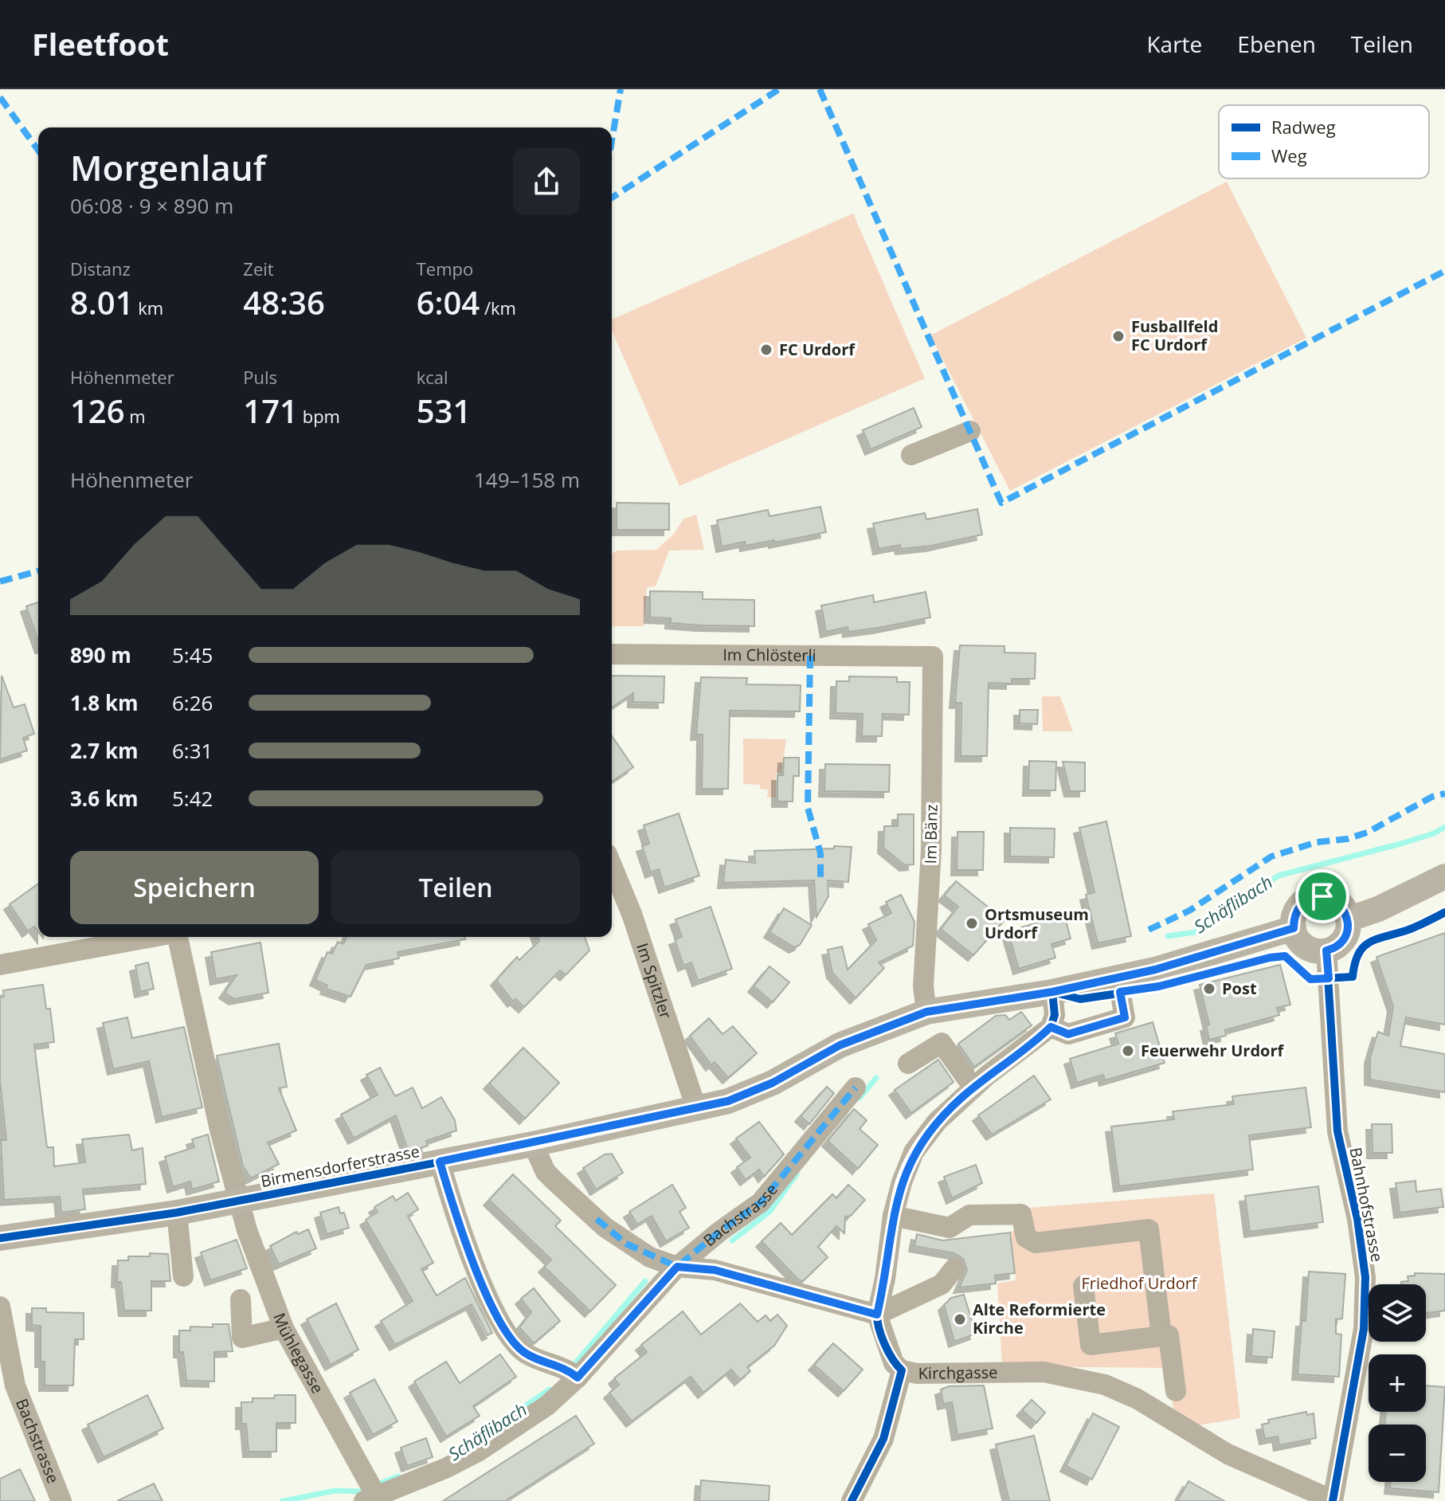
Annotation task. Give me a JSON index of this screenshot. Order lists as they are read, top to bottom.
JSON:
{
  "streets": {
    "main road": ["Birmensdorferstrasse"],
    "street": [
      "Im Chlösterli",
      "Im Bänz",
      "Im Spitzler",
      "Bahnhofstrasse",
      "Bachstrasse",
      "Mühlegasse",
      "Kirchgasse"
    ]
  },
  "crossings": [
    ["Im Chlösterli", "Im Bänz"],
    ["Im Bänz", "Birmensdorferstrasse"],
    ["Im Spitzler", "Birmensdorferstrasse"],
    ["Birmensdorferstrasse", "Bahnhofstrasse"],
    ["Birmensdorferstrasse", "Mühlegasse"],
    ["Bahnhofstrasse", "Kirchgasse"],
    ["Bachstrasse", "Mühlegasse"]
  ],
  "water": ["Schäflibach"],
  "parks": ["Friedhof Urdorf"],
  "places": [
    "Fusballfeld FC Urdorf",
    "FC Urdorf",
    "Ortsmuseum Urdorf",
    "Post",
    "Feuerwehr Urdorf",
    "Alte Reformierte Kirche"
  ],
  "legend": ["Radweg", "Weg"],
  "page": {
    "header": "Fleetfoot",
    "nav": ["Karte", "Ebenen", "Teilen"],
    "heading": ["Morgenlauf", "06:08 · 9 × 890 m"],
    "stats": [
      ["Distanz", "8.01 km"],
      ["Zeit", "48:36"],
      ["Tempo", "6:04 /km"],
      ["Höhenmeter", "126 m"],
      ["Puls", "171 bpm"],
      ["kcal", "531"]
    ],
    "chart": ["Höhenmeter", "149–158 m"],
    "list": [
      {
        "name": "890 m",
        "note": "5:45"
      },
      {
        "name": "1.8 km",
        "note": "6:26"
      },
      {
        "name": "2.7 km",
        "note": "6:31"
      },
      {
        "name": "3.6 km",
        "note": "5:42"
      }
    ],
    "buttons": ["Speichern", "Teilen"],
    "map_buttons": ["+", "−"]
  }
}
